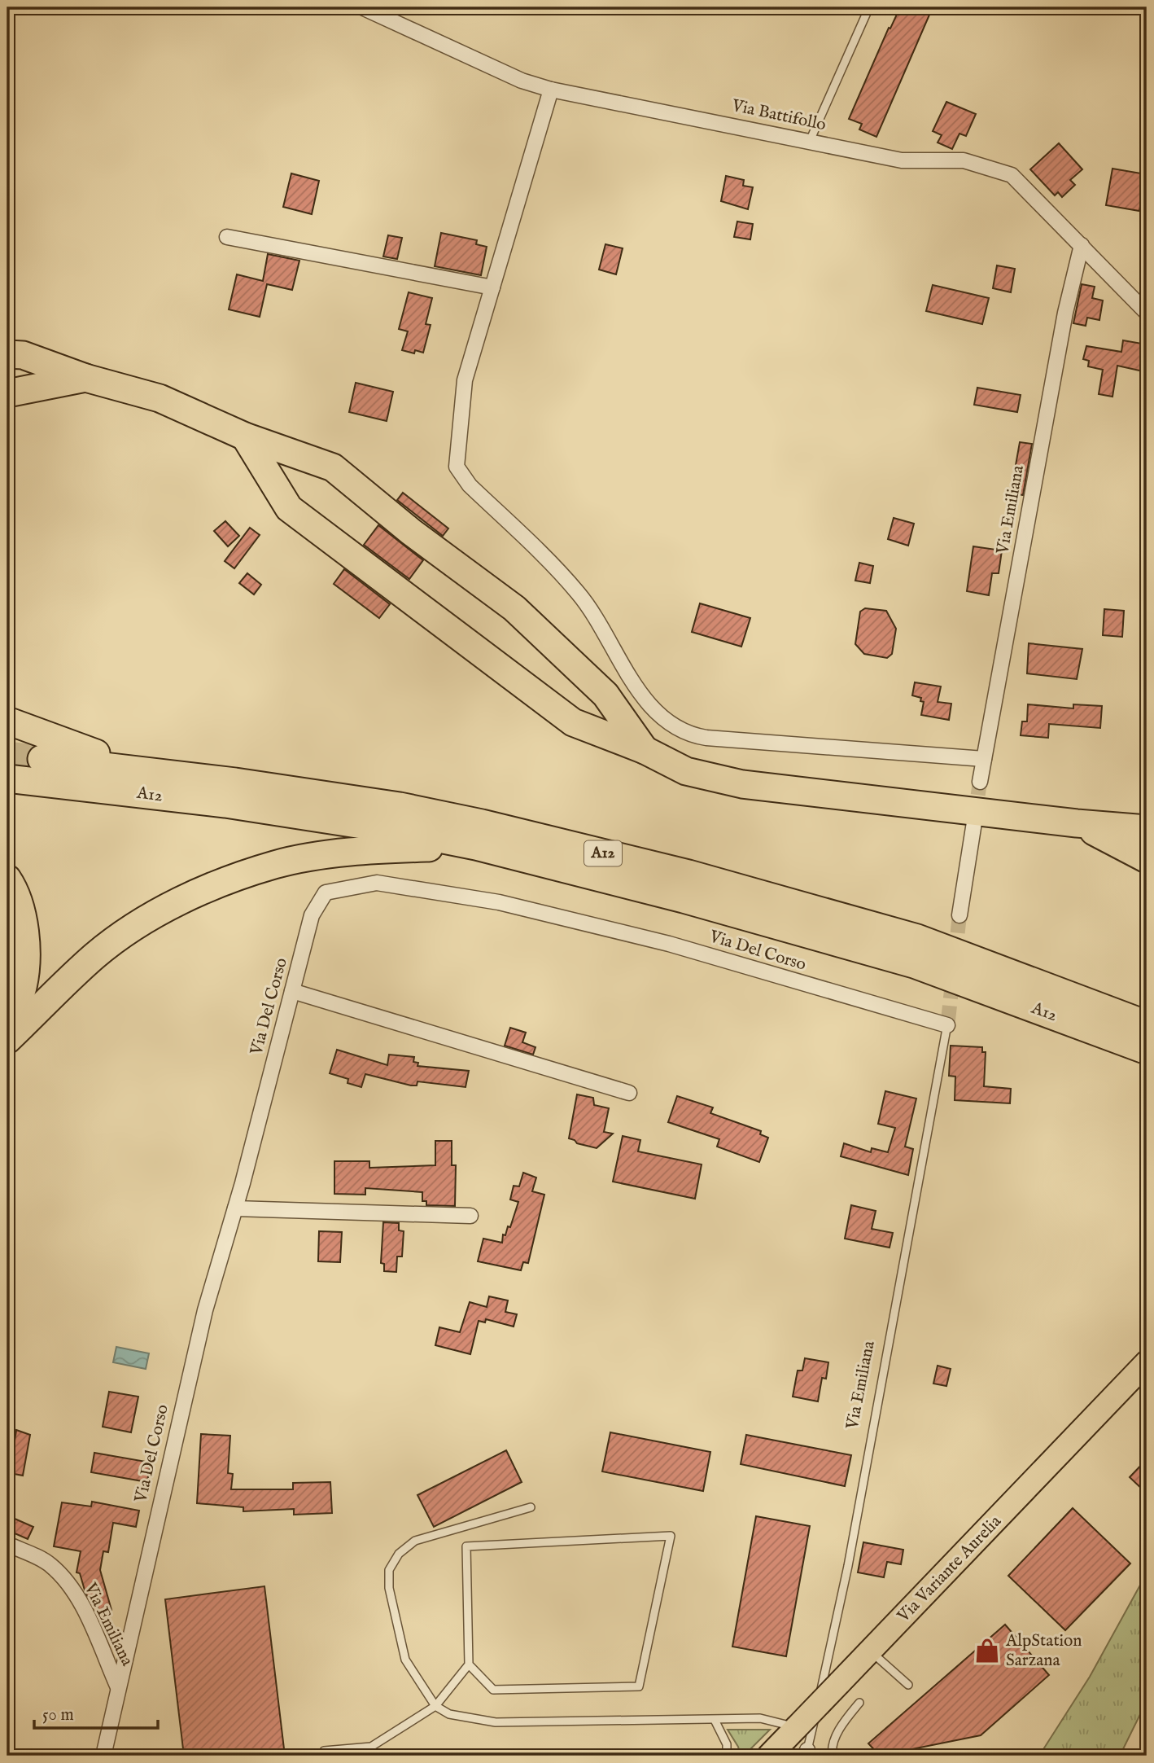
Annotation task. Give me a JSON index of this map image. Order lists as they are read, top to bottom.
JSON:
{
  "streets": {
    "highway": ["A12"],
    "main road": ["Via Variante Aurelia"],
    "street": ["Via Battifollo", "Via Emiliana", "Via Del Corso"]
  },
  "crossings": [
    ["Via Battifollo", "Via Emiliana"],
    ["Via Emiliana", "Via Del Corso"]
  ],
  "places": {
    "shop": ["AlpStation Sarzana"]
  },
  "scale_bar": "50 m"
}
